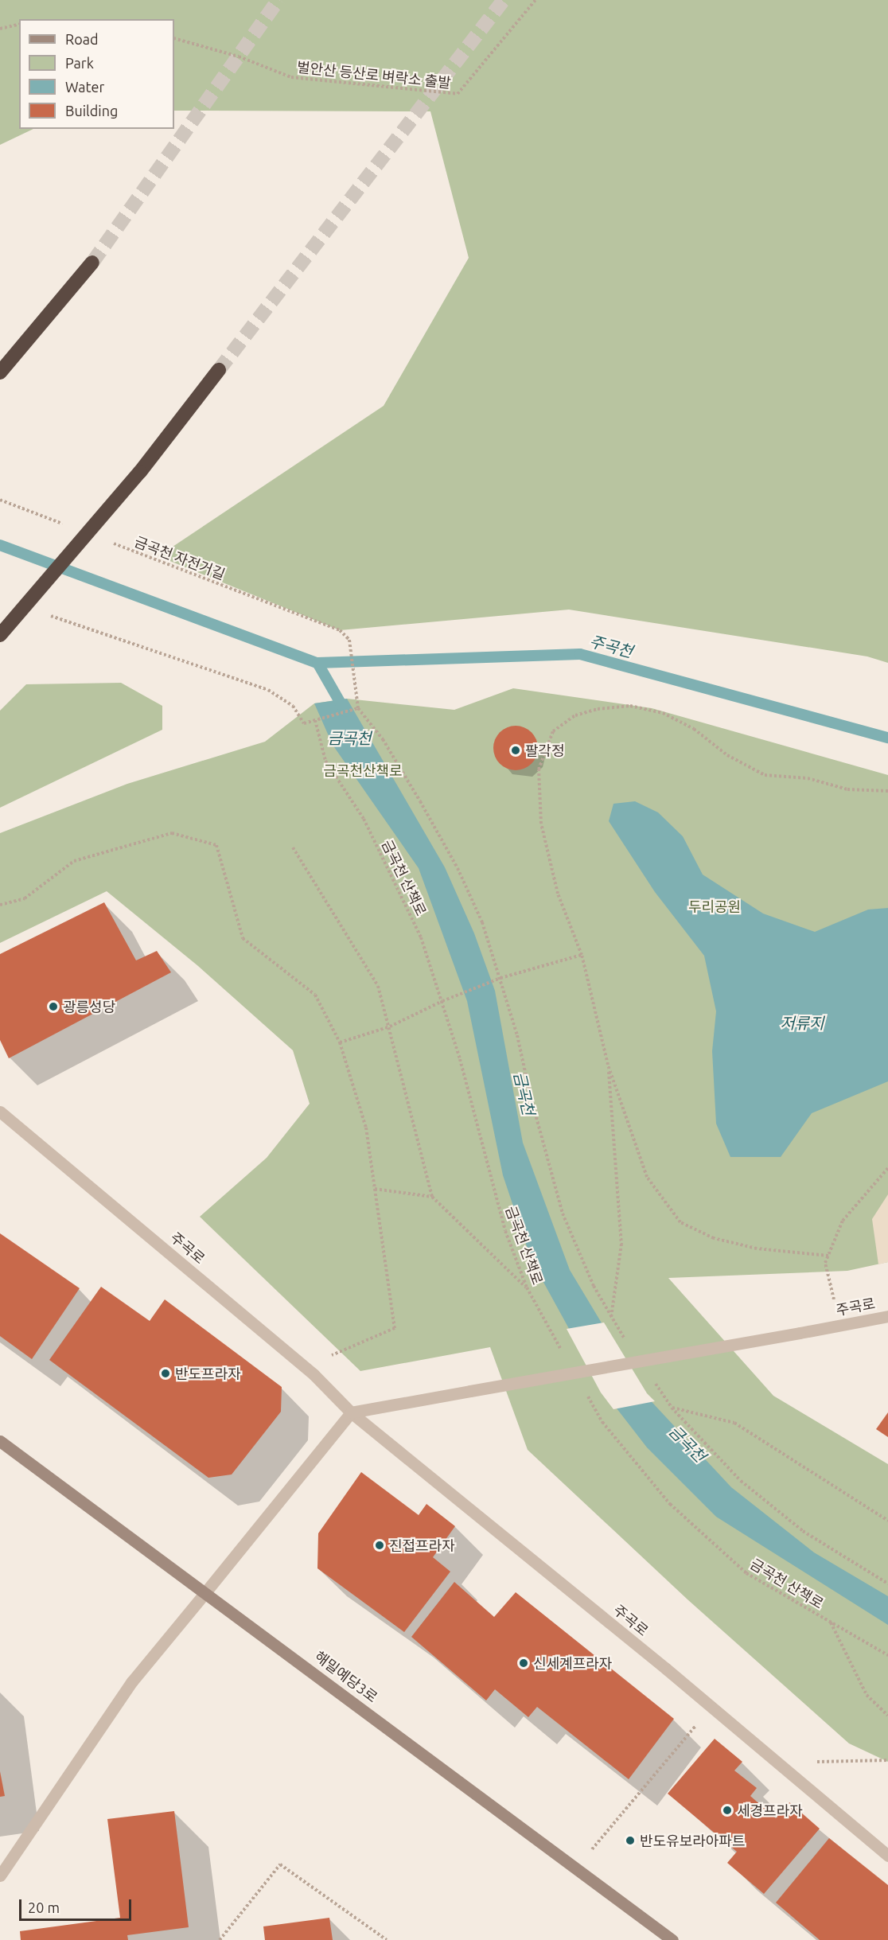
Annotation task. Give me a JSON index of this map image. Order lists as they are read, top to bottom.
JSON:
{
  "streets": {
    "street": ["주곡로", "해밀예당3로"],
    "path": ["벌안산 등산로 벼락소 출발", "금곡천 자전거길", "금곡천 산책로"]
  },
  "water": ["주곡천", "금곡천", "저류지"],
  "parks": ["금곡천산책로", "두리공원"],
  "places": [
    "팔각정",
    "광릉성당",
    "반도프라자",
    "진접프라자",
    "신세계프라자",
    "세경프라자",
    "반도유보라아파트"
  ],
  "legend": [
    "Road",
    "Park",
    "Water",
    "Building"
  ],
  "scale_bar": "20 m"
}
